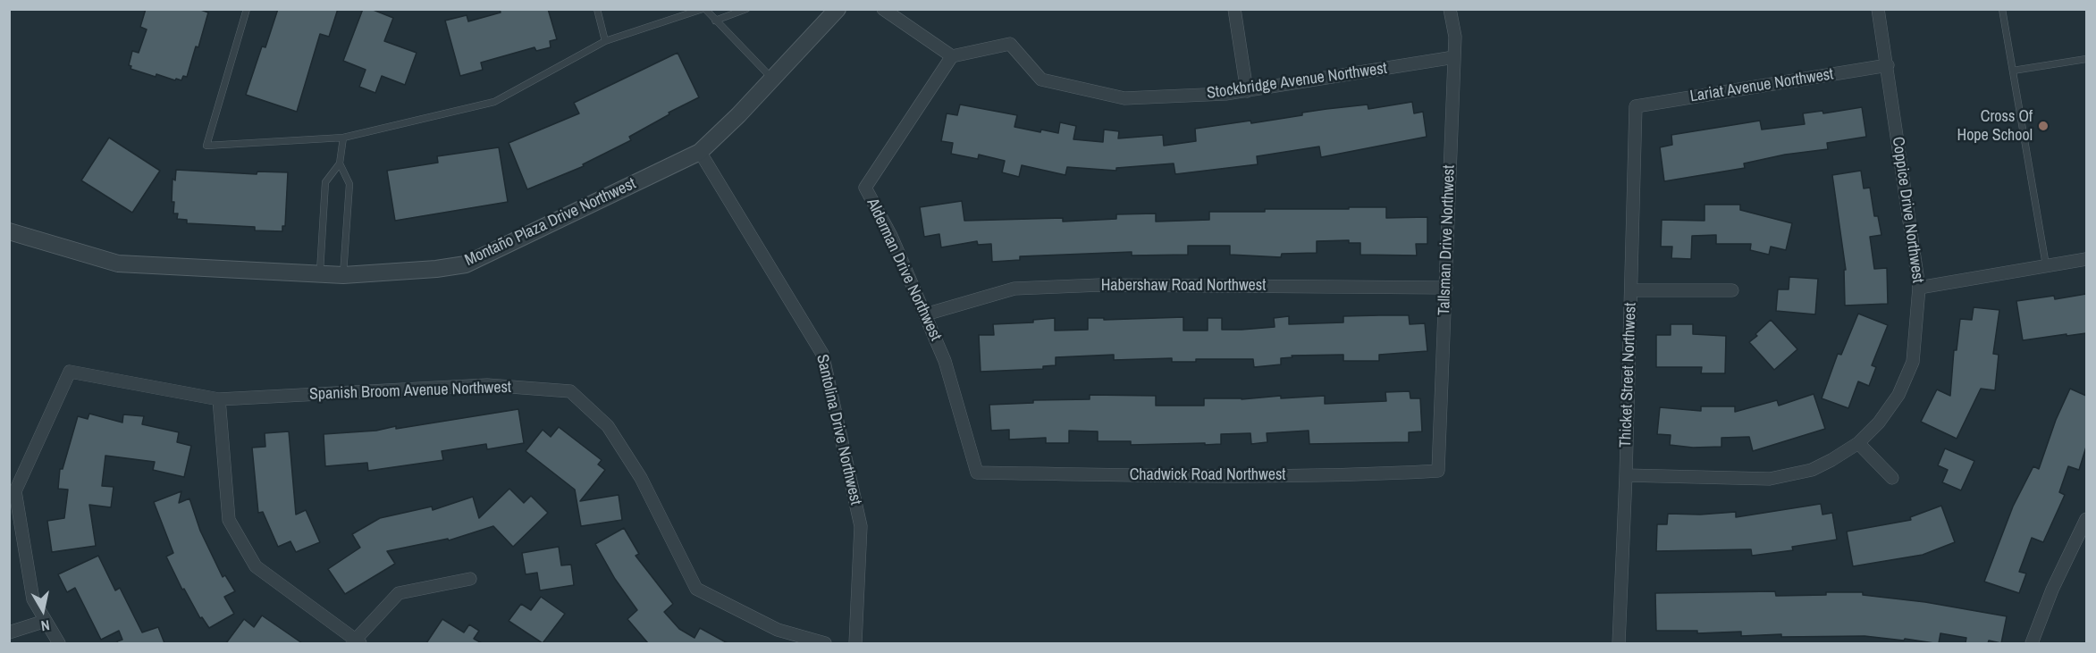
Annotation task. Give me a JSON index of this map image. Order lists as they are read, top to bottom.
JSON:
{
  "streets": {
    "street": [
      "Stockbridge Avenue Northwest",
      "Lariat Avenue Northwest",
      "Coppice Drive Northwest",
      "Montaño Plaza Drive Northwest",
      "Tallsman Drive Northwest",
      "Alderman Drive Northwest",
      "Habershaw Road Northwest",
      "Thicket Street Northwest",
      "Spanish Broom Avenue Northwest",
      "Santolina Drive Northwest",
      "Chadwick Road Northwest"
    ]
  },
  "crossings": [
    ["Stockbridge Avenue Northwest", "Tallsman Drive Northwest"],
    ["Stockbridge Avenue Northwest", "Alderman Drive Northwest"],
    ["Lariat Avenue Northwest", "Coppice Drive Northwest"],
    ["Lariat Avenue Northwest", "Thicket Street Northwest"],
    ["Coppice Drive Northwest", "Thicket Street Northwest"],
    ["Montaño Plaza Drive Northwest", "Santolina Drive Northwest"],
    ["Tallsman Drive Northwest", "Habershaw Road Northwest"],
    ["Tallsman Drive Northwest", "Chadwick Road Northwest"],
    ["Alderman Drive Northwest", "Habershaw Road Northwest"],
    ["Alderman Drive Northwest", "Chadwick Road Northwest"]
  ],
  "places": ["Cross Of Hope School"],
  "north": "bottom"
}
